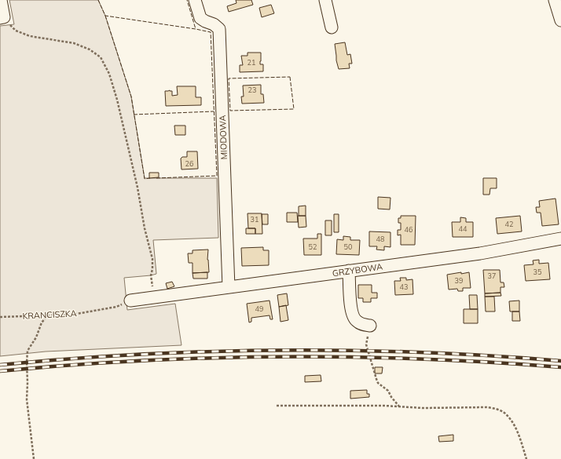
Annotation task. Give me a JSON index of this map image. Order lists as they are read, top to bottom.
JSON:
{
  "streets": {
    "street": ["MIODOWA", "GRZYBOWA"],
    "path": ["KRANCISZKA"]
  },
  "crossings": [
    ["MIODOWA", "GRZYBOWA"],
    ["GRZYBOWA", "KRANCISZKA"]
  ],
  "house_numbers": [
    "21",
    "23",
    "26",
    "31",
    "42",
    "44",
    "46",
    "48",
    "52",
    "50",
    "35",
    "37",
    "39",
    "43",
    "49"
  ]
}
